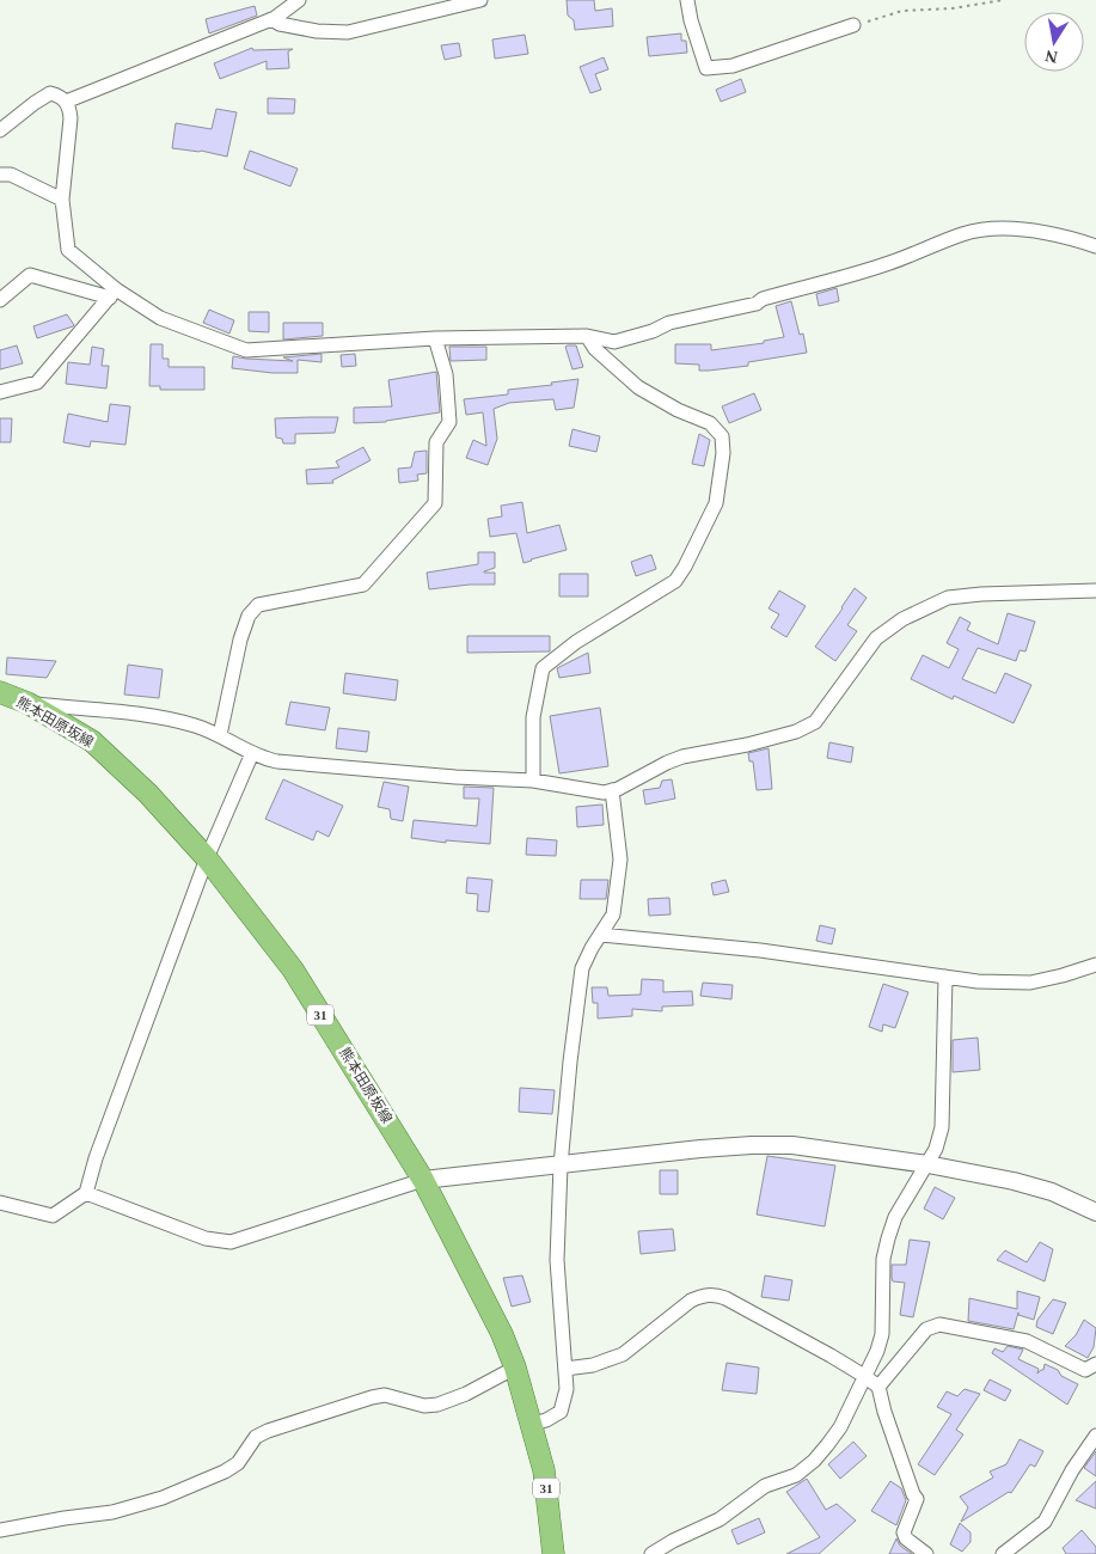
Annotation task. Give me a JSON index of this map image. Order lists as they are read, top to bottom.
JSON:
{
  "streets": {
    "main road": ["熊本田原坂線", "31"]
  },
  "north": "bottom"
}
